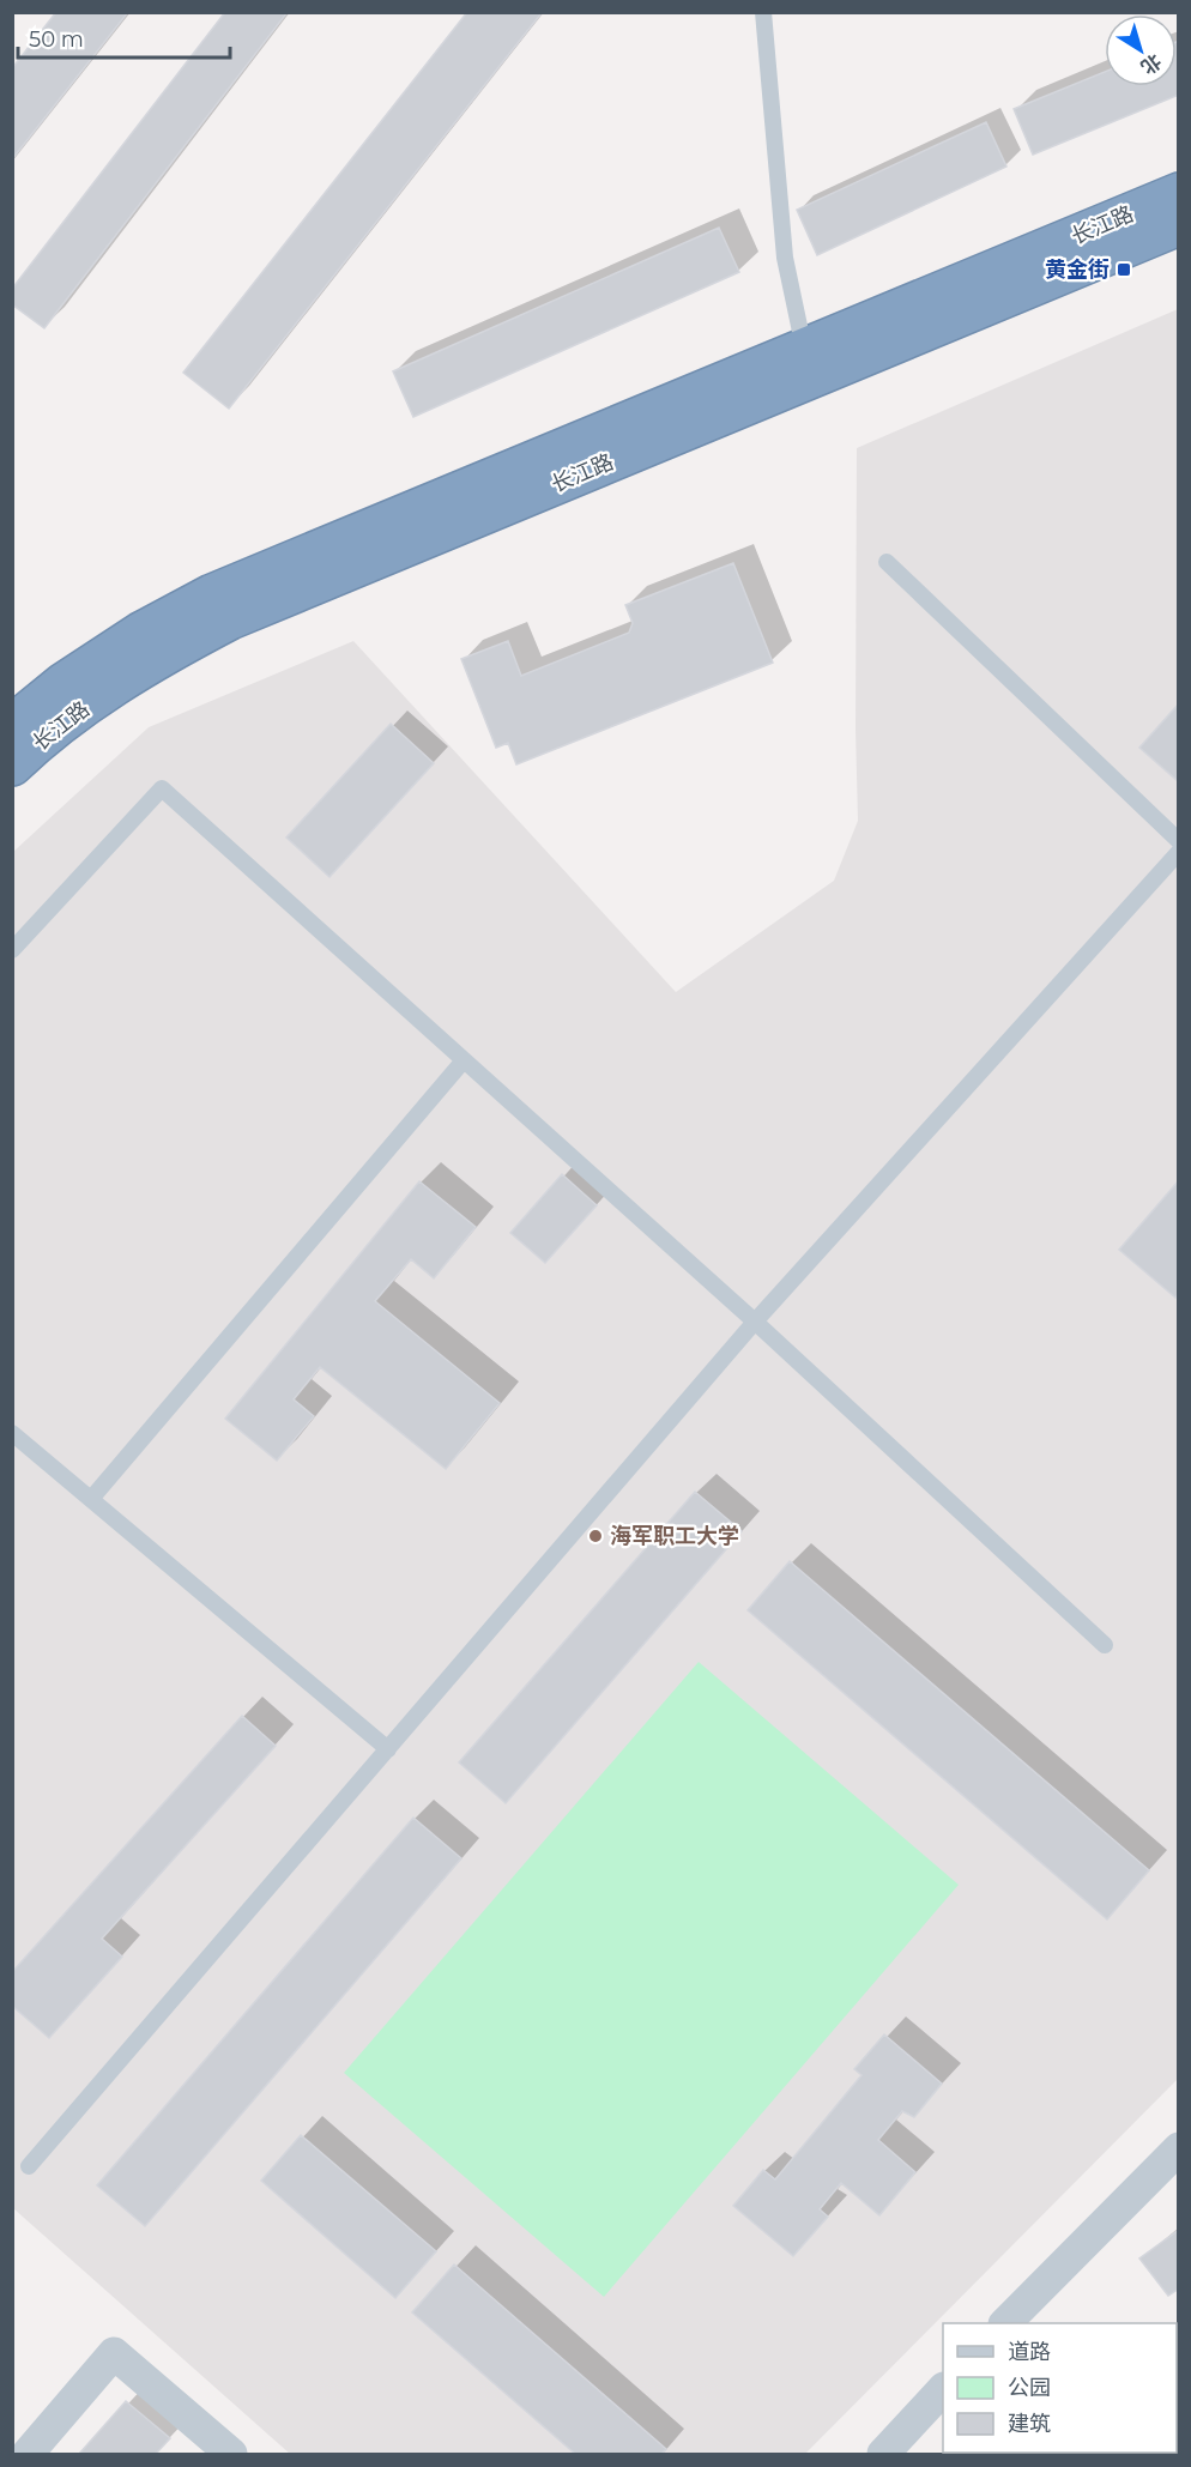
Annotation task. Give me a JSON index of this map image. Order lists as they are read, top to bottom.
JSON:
{
  "streets": {
    "highway": ["长江路"]
  },
  "places": {
    "transit": ["黄金街"],
    "other": ["海军职工大学"]
  },
  "legend": ["道路", "公园", "建筑"],
  "scale_bar": "50 m",
  "north": "bottom right"
}
